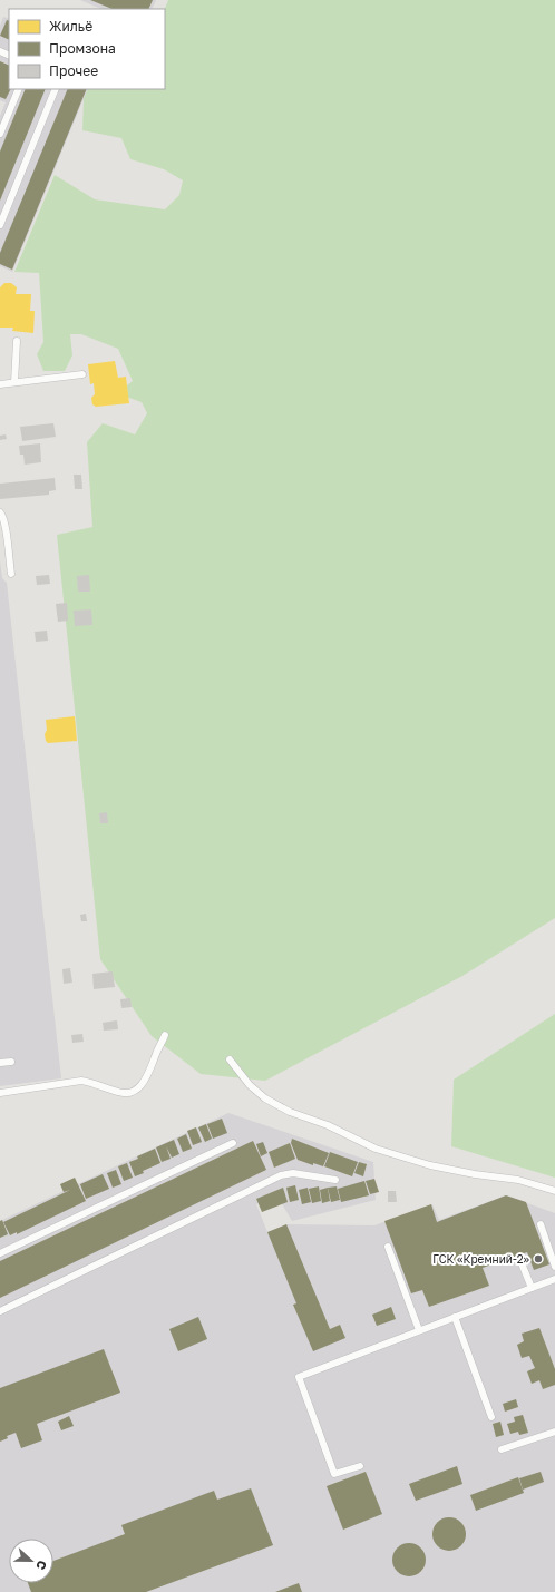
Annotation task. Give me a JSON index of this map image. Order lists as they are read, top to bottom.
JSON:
{
  "places": ["ГСК «Кремний-2»"],
  "legend": ["Жильё", "Промзона", "Прочее"],
  "north": "right"
}
